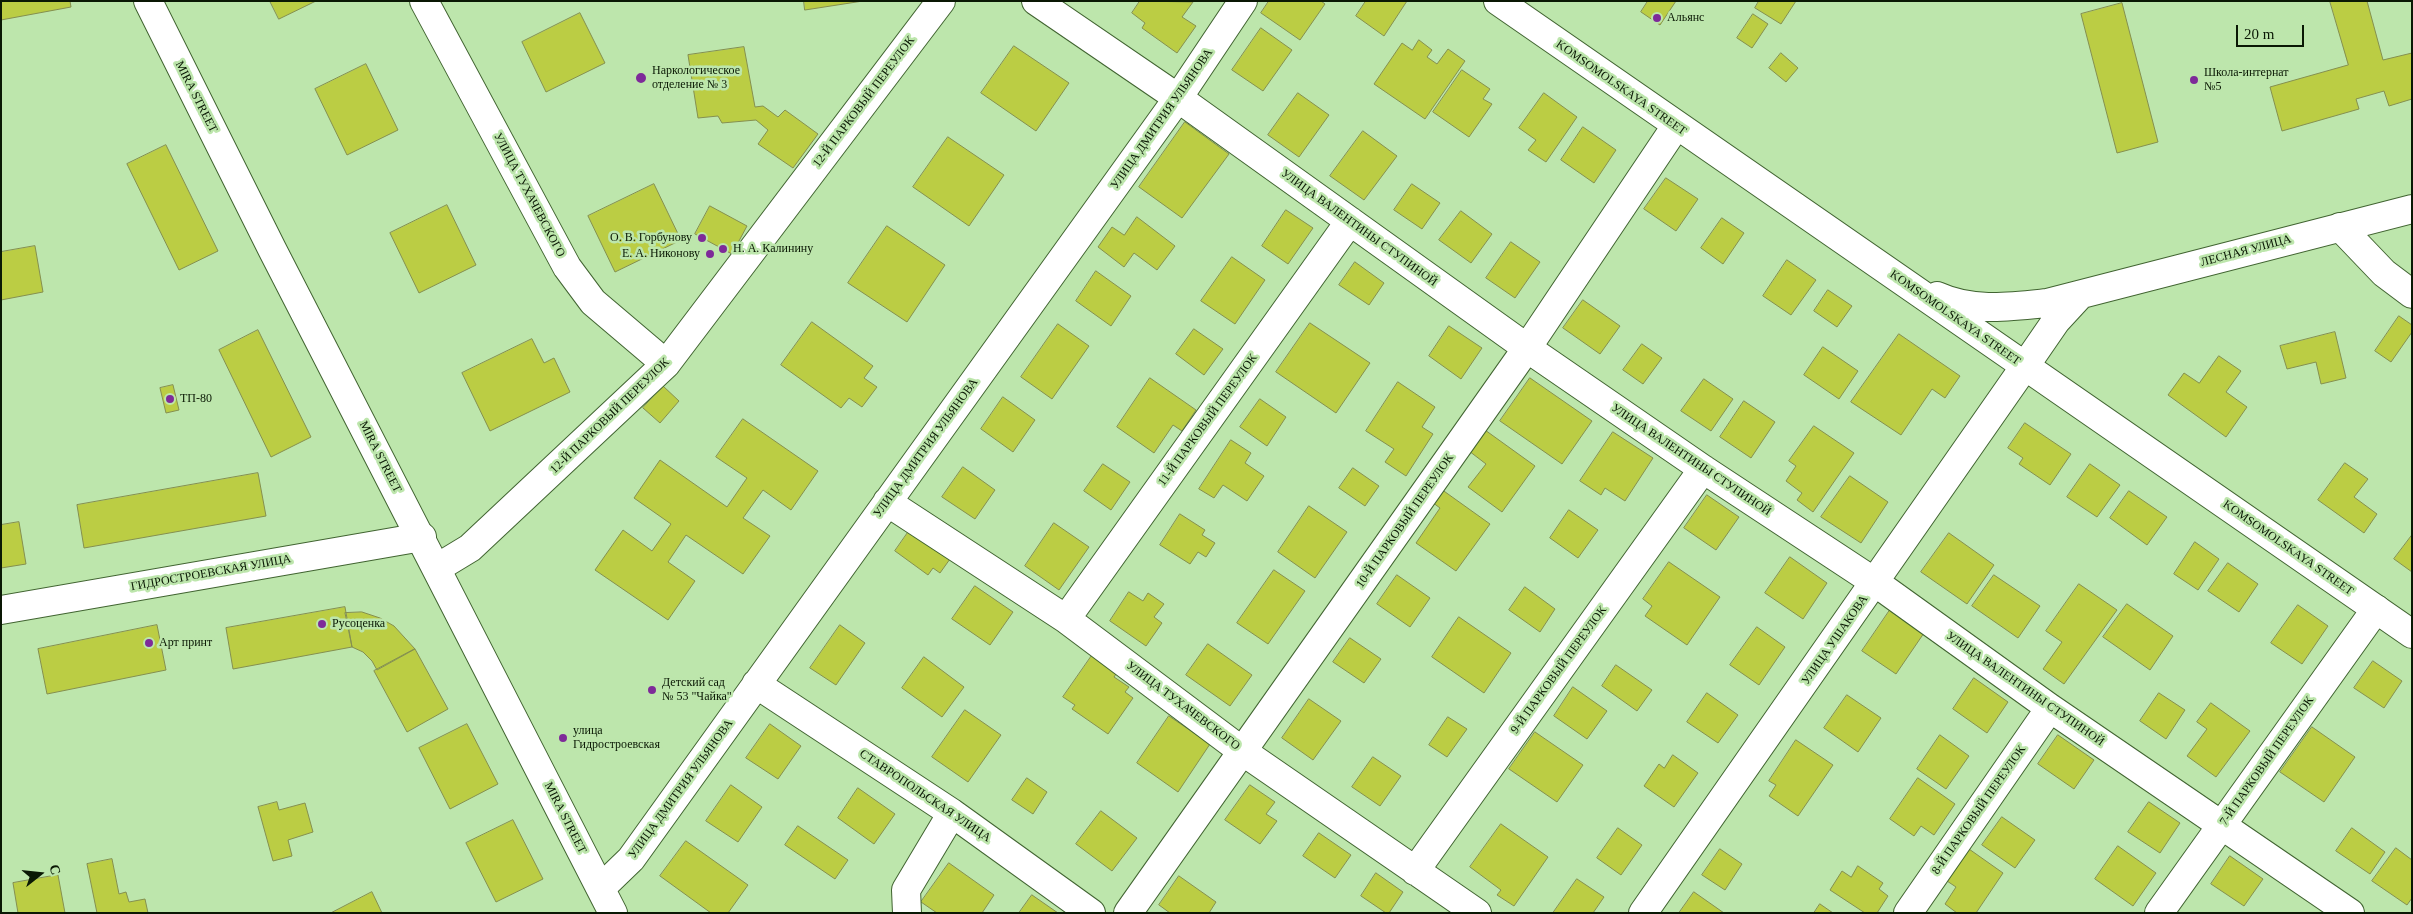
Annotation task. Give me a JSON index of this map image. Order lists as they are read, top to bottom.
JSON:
{
  "streets": {
    "street": [
      "KOMSOMOLSKAYA STREET",
      "MIRA STREET",
      "12-Й ПАРКОВЫЙ ПЕРЕУЛОК",
      "УЛИЦА ДМИТРИЯ УЛЬЯНОВА",
      "УЛИЦА ТУХАЧЕВСКОГО",
      "УЛИЦА ВАЛЕНТИНЫ СТУПИНОЙ",
      "ЛЕСНАЯ УЛИЦА",
      "11-Й ПАРКОВЫЙ ПЕРЕУЛОК",
      "10-Й ПАРКОВЫЙ ПЕРЕУЛОК",
      "ГИДРОСТРОЕВСКАЯ УЛИЦА",
      "УЛИЦА УШАКОВА",
      "9-Й ПАРКОВЫЙ ПЕРЕУЛОК",
      "7-Й ПАРКОВЫЙ ПЕРЕУЛОК",
      "СТАВРОПОЛЬСКАЯ УЛИЦА",
      "8-Й ПАРКОВЫЙ ПЕРЕУЛОК"
    ]
  },
  "crossings": [
    ["KOMSOMOLSKAYA STREET", "ЛЕСНАЯ УЛИЦА"],
    ["KOMSOMOLSKAYA STREET", "10-Й ПАРКОВЫЙ ПЕРЕУЛОК"],
    ["KOMSOMOLSKAYA STREET", "УЛИЦА УШАКОВА"],
    ["KOMSOMOLSKAYA STREET", "7-Й ПАРКОВЫЙ ПЕРЕУЛОК"],
    ["MIRA STREET", "12-Й ПАРКОВЫЙ ПЕРЕУЛОК"],
    ["MIRA STREET", "УЛИЦА ДМИТРИЯ УЛЬЯНОВА"],
    ["MIRA STREET", "ГИДРОСТРОЕВСКАЯ УЛИЦА"],
    ["12-Й ПАРКОВЫЙ ПЕРЕУЛОК", "УЛИЦА ТУХАЧЕВСКОГО"],
    ["УЛИЦА ДМИТРИЯ УЛЬЯНОВА", "УЛИЦА ТУХАЧЕВСКОГО"],
    ["УЛИЦА ДМИТРИЯ УЛЬЯНОВА", "УЛИЦА ВАЛЕНТИНЫ СТУПИНОЙ"],
    ["УЛИЦА ДМИТРИЯ УЛЬЯНОВА", "СТАВРОПОЛЬСКАЯ УЛИЦА"],
    ["УЛИЦА ТУХАЧЕВСКОГО", "11-Й ПАРКОВЫЙ ПЕРЕУЛОК"],
    ["УЛИЦА ТУХАЧЕВСКОГО", "10-Й ПАРКОВЫЙ ПЕРЕУЛОК"],
    ["УЛИЦА ТУХАЧЕВСКОГО", "9-Й ПАРКОВЫЙ ПЕРЕУЛОК"],
    ["УЛИЦА ВАЛЕНТИНЫ СТУПИНОЙ", "11-Й ПАРКОВЫЙ ПЕРЕУЛОК"],
    ["УЛИЦА ВАЛЕНТИНЫ СТУПИНОЙ", "10-Й ПАРКОВЫЙ ПЕРЕУЛОК"],
    ["УЛИЦА ВАЛЕНТИНЫ СТУПИНОЙ", "УЛИЦА УШАКОВА"],
    ["УЛИЦА ВАЛЕНТИНЫ СТУПИНОЙ", "9-Й ПАРКОВЫЙ ПЕРЕУЛОК"],
    ["УЛИЦА ВАЛЕНТИНЫ СТУПИНОЙ", "7-Й ПАРКОВЫЙ ПЕРЕУЛОК"],
    ["УЛИЦА ВАЛЕНТИНЫ СТУПИНОЙ", "8-Й ПАРКОВЫЙ ПЕРЕУЛОК"],
    ["ЛЕСНАЯ УЛИЦА", "УЛИЦА УШАКОВА"]
  ],
  "places": [
    "Альянс",
    "Наркологическое отделение № 3",
    "Школа-интернат №5",
    "О. В. Горбунову",
    "Н. А. Калинину",
    "Е. А. Никонову",
    "ТП-80",
    "Русоценка",
    "Арт принт",
    "Детский сад № 53 \"Чайка\"",
    "улица Гидростроевская"
  ],
  "scale_bar": "20 m",
  "north": "right"
}
